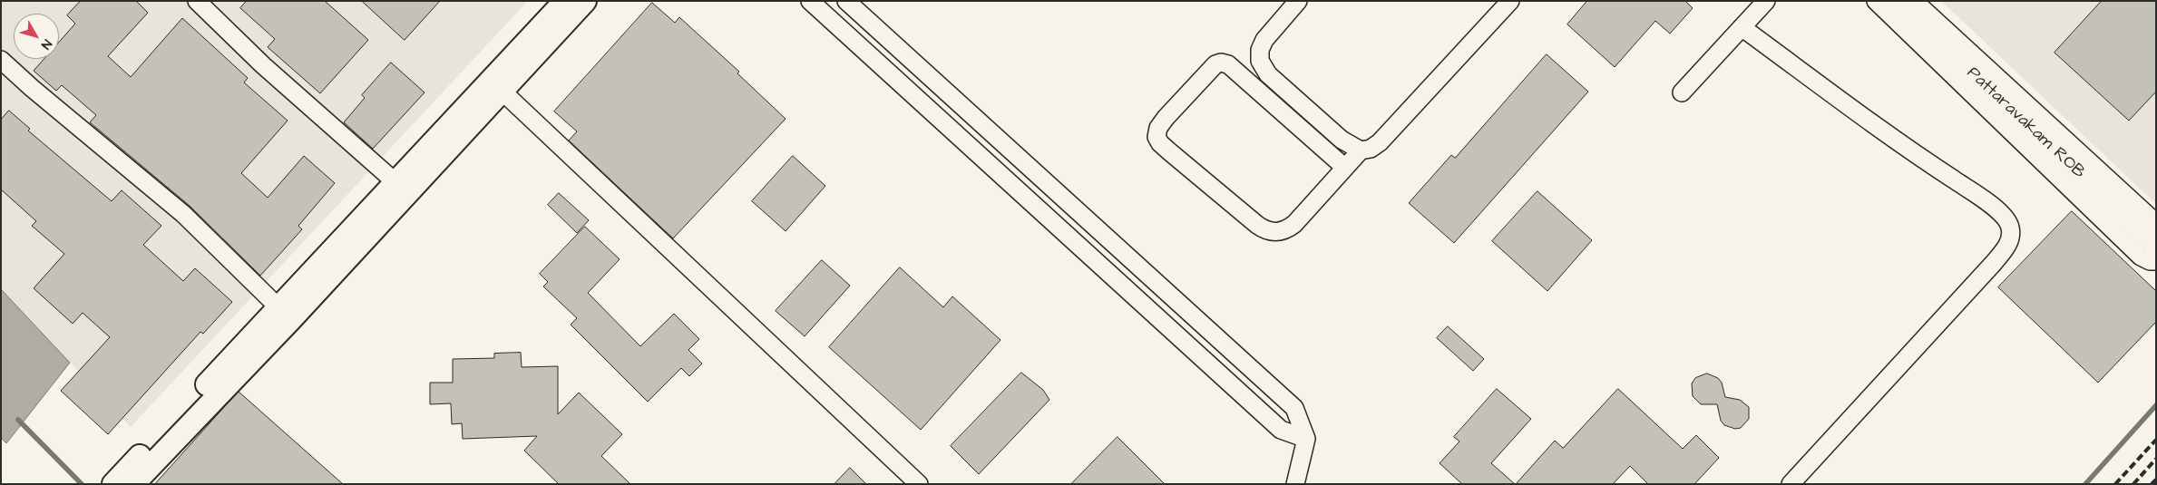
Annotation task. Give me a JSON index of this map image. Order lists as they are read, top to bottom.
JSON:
{
  "streets": {
    "main road": ["Pattaravakam ROB"]
  },
  "north": "bottom right"
}
